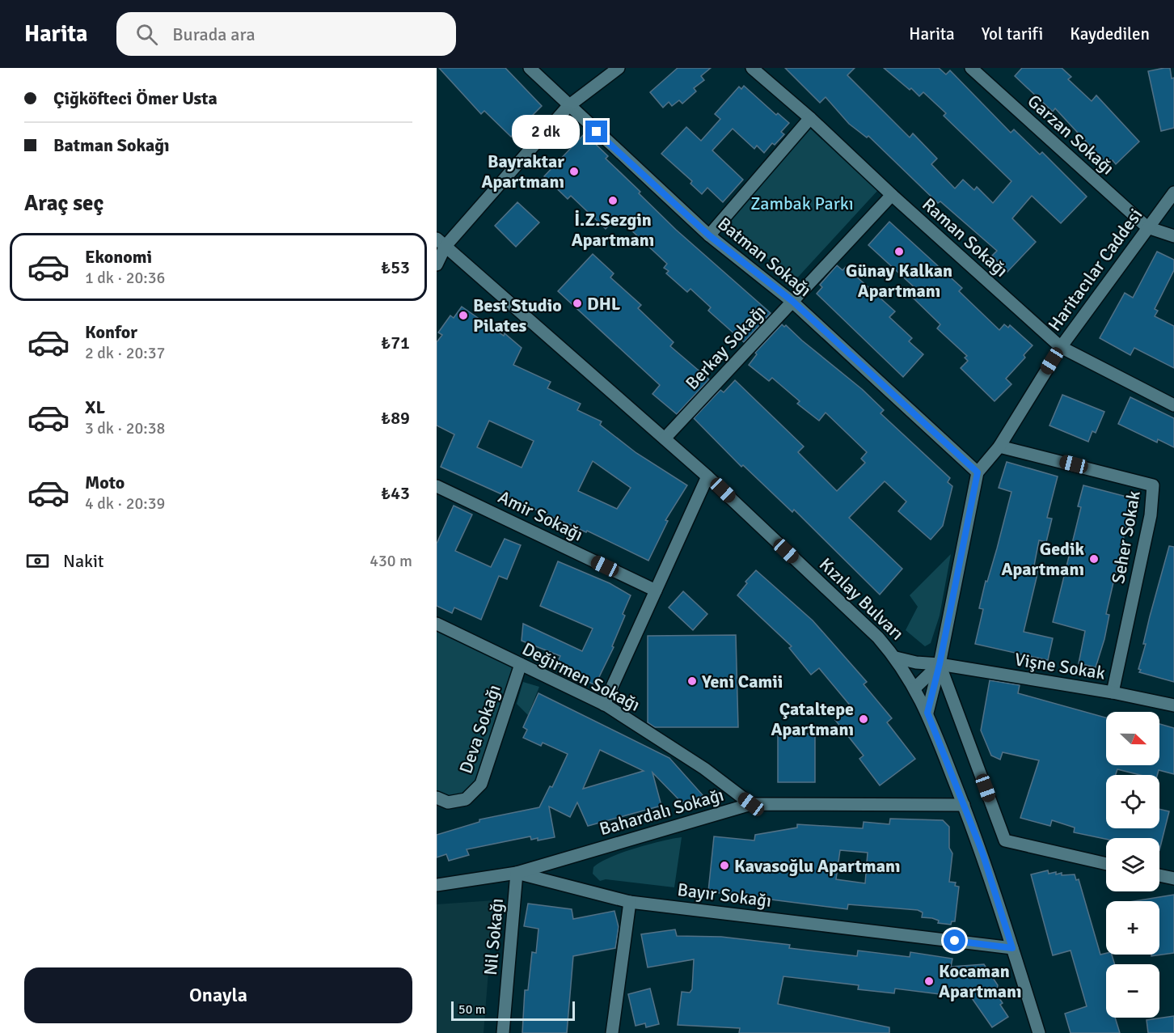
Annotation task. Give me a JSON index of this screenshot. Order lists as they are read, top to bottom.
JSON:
{
  "streets": {
    "street": [
      "Garzan Sokağı",
      "Raman Sokağı",
      "Batman Sokağı",
      "Haritacılar Caddesi",
      "Berkay Sokağı",
      "Amir Sokağı",
      "Seher Sokak",
      "Kızılay Bulvarı",
      "Vişne Sokak",
      "Değirmen Sokağı",
      "Deva Sokağı",
      "Bahardalı Sokağı",
      "Bayır Sokağı",
      "Nil Sokağı"
    ]
  },
  "crossings": [
    ["Garzan Sokağı", "Haritacılar Caddesi"],
    ["Raman Sokağı", "Haritacılar Caddesi"],
    ["Raman Sokağı", "Berkay Sokağı"],
    ["Batman Sokağı", "Haritacılar Caddesi"],
    ["Batman Sokağı", "Berkay Sokağı"],
    ["Haritacılar Caddesi", "Seher Sokak"],
    ["Haritacılar Caddesi", "Kızılay Bulvarı"],
    ["Haritacılar Caddesi", "Vişne Sokak"],
    ["Berkay Sokağı", "Kızılay Bulvarı"],
    ["Seher Sokak", "Vişne Sokak"],
    ["Kızılay Bulvarı", "Vişne Sokak"],
    ["Kızılay Bulvarı", "Bahardalı Sokağı"],
    ["Kızılay Bulvarı", "Bayır Sokağı"],
    ["Değirmen Sokağı", "Deva Sokağı"],
    ["Değirmen Sokağı", "Bahardalı Sokağı"],
    ["Bahardalı Sokağı", "Bayır Sokağı"],
    ["Bahardalı Sokağı", "Nil Sokağı"],
    ["Bayır Sokağı", "Nil Sokağı"]
  ],
  "parks": ["Zambak Parkı"],
  "places": [
    "Bayraktar Apartmanı",
    "İ.Z.Sezgin Apartmanı",
    "Günay Kalkan Apartmanı",
    "DHL",
    "Best Studio Pilates",
    "Gedik Apartmanı",
    "Yeni Camii",
    "Çataltepe Apartmanı",
    "Kavasoğlu Apartmanı",
    "Kocaman Apartmanı"
  ],
  "scale_bar": "50 m",
  "north": "right",
  "page": {
    "header": "Harita",
    "search": "Burada ara",
    "nav": ["Harita", "Yol tarifi", "Kaydedilen"],
    "banner": ["Çiğköfteci Ömer Usta", "Batman Sokağı"],
    "bubble": "2 dk",
    "heading": "Araç seç",
    "list": [
      {
        "name": "Ekonomi",
        "note": "1 dk · 20:36",
        "value": "₺53"
      },
      {
        "name": "Konfor",
        "note": "2 dk · 20:37",
        "value": "₺71"
      },
      {
        "name": "XL",
        "note": "3 dk · 20:38",
        "value": "₺89"
      },
      {
        "name": "Moto",
        "note": "4 dk · 20:39",
        "value": "₺43"
      }
    ],
    "pay": ["Nakit", "430 m"],
    "map_buttons": ["+", "−"],
    "buttons": "Onayla",
    "scale": "50 m"
  }
}
